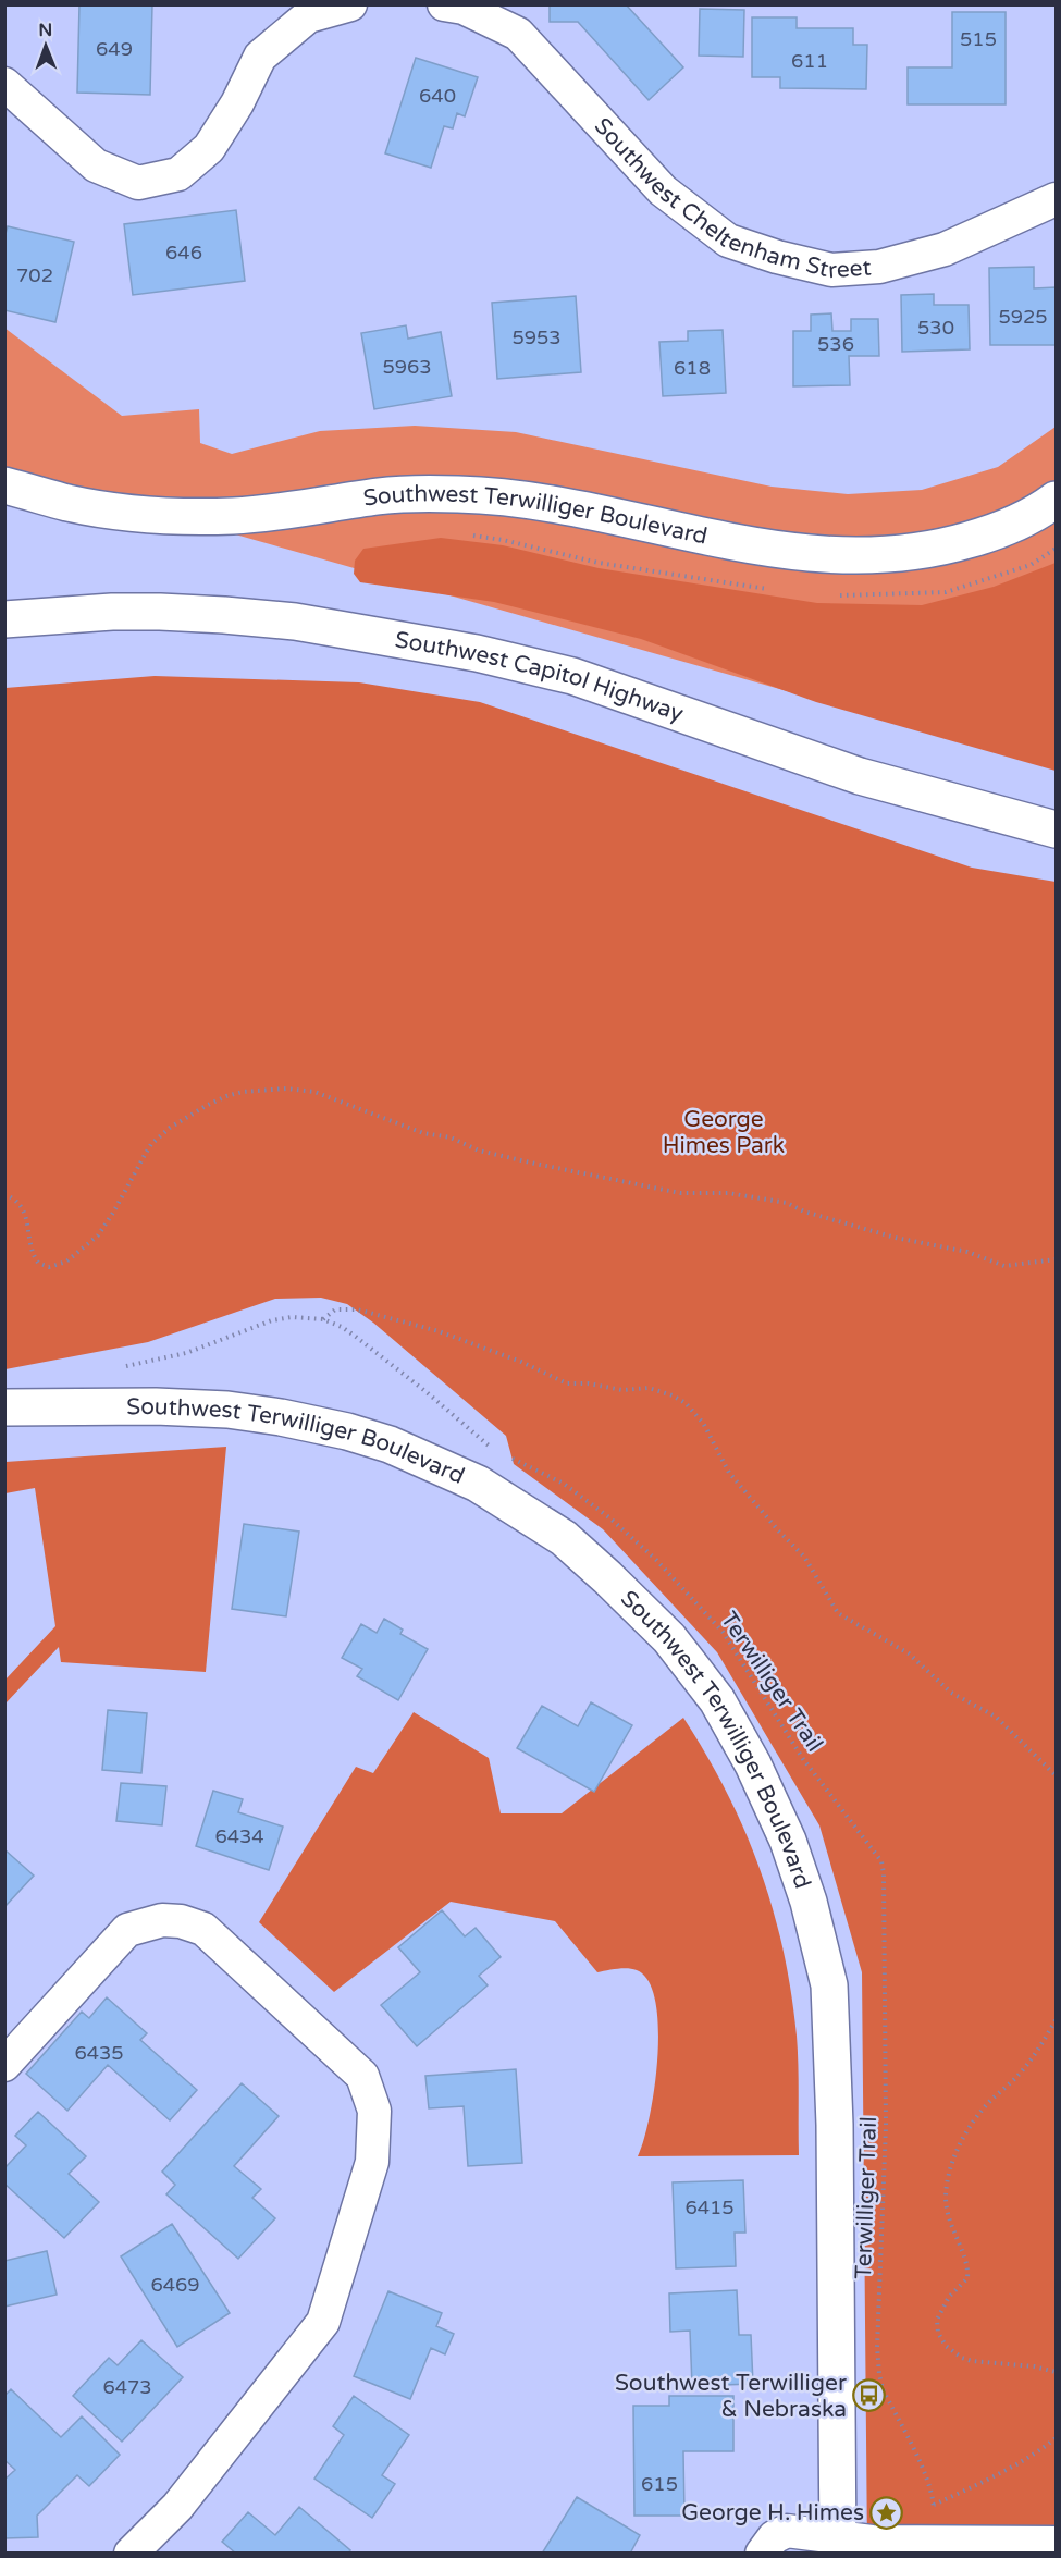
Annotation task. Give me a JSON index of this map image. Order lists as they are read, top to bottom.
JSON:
{
  "streets": {
    "main road": ["Southwest Terwilliger Boulevard", "Southwest Capitol Highway"],
    "street": ["Southwest Cheltenham Street"],
    "path": ["Terwilliger Trail"]
  },
  "parks": ["George Himes Park"],
  "places": {
    "bus stop": ["Southwest Terwilliger & Nebraska"],
    "place": ["George H. Himes"]
  },
  "house_numbers": [
    "515",
    "649",
    "611",
    "640",
    "646",
    "702",
    "5925",
    "530",
    "5953",
    "536",
    "5963",
    "618",
    "6434",
    "6435",
    "6415",
    "6469",
    "6473",
    "615"
  ],
  "north": "top"
}
